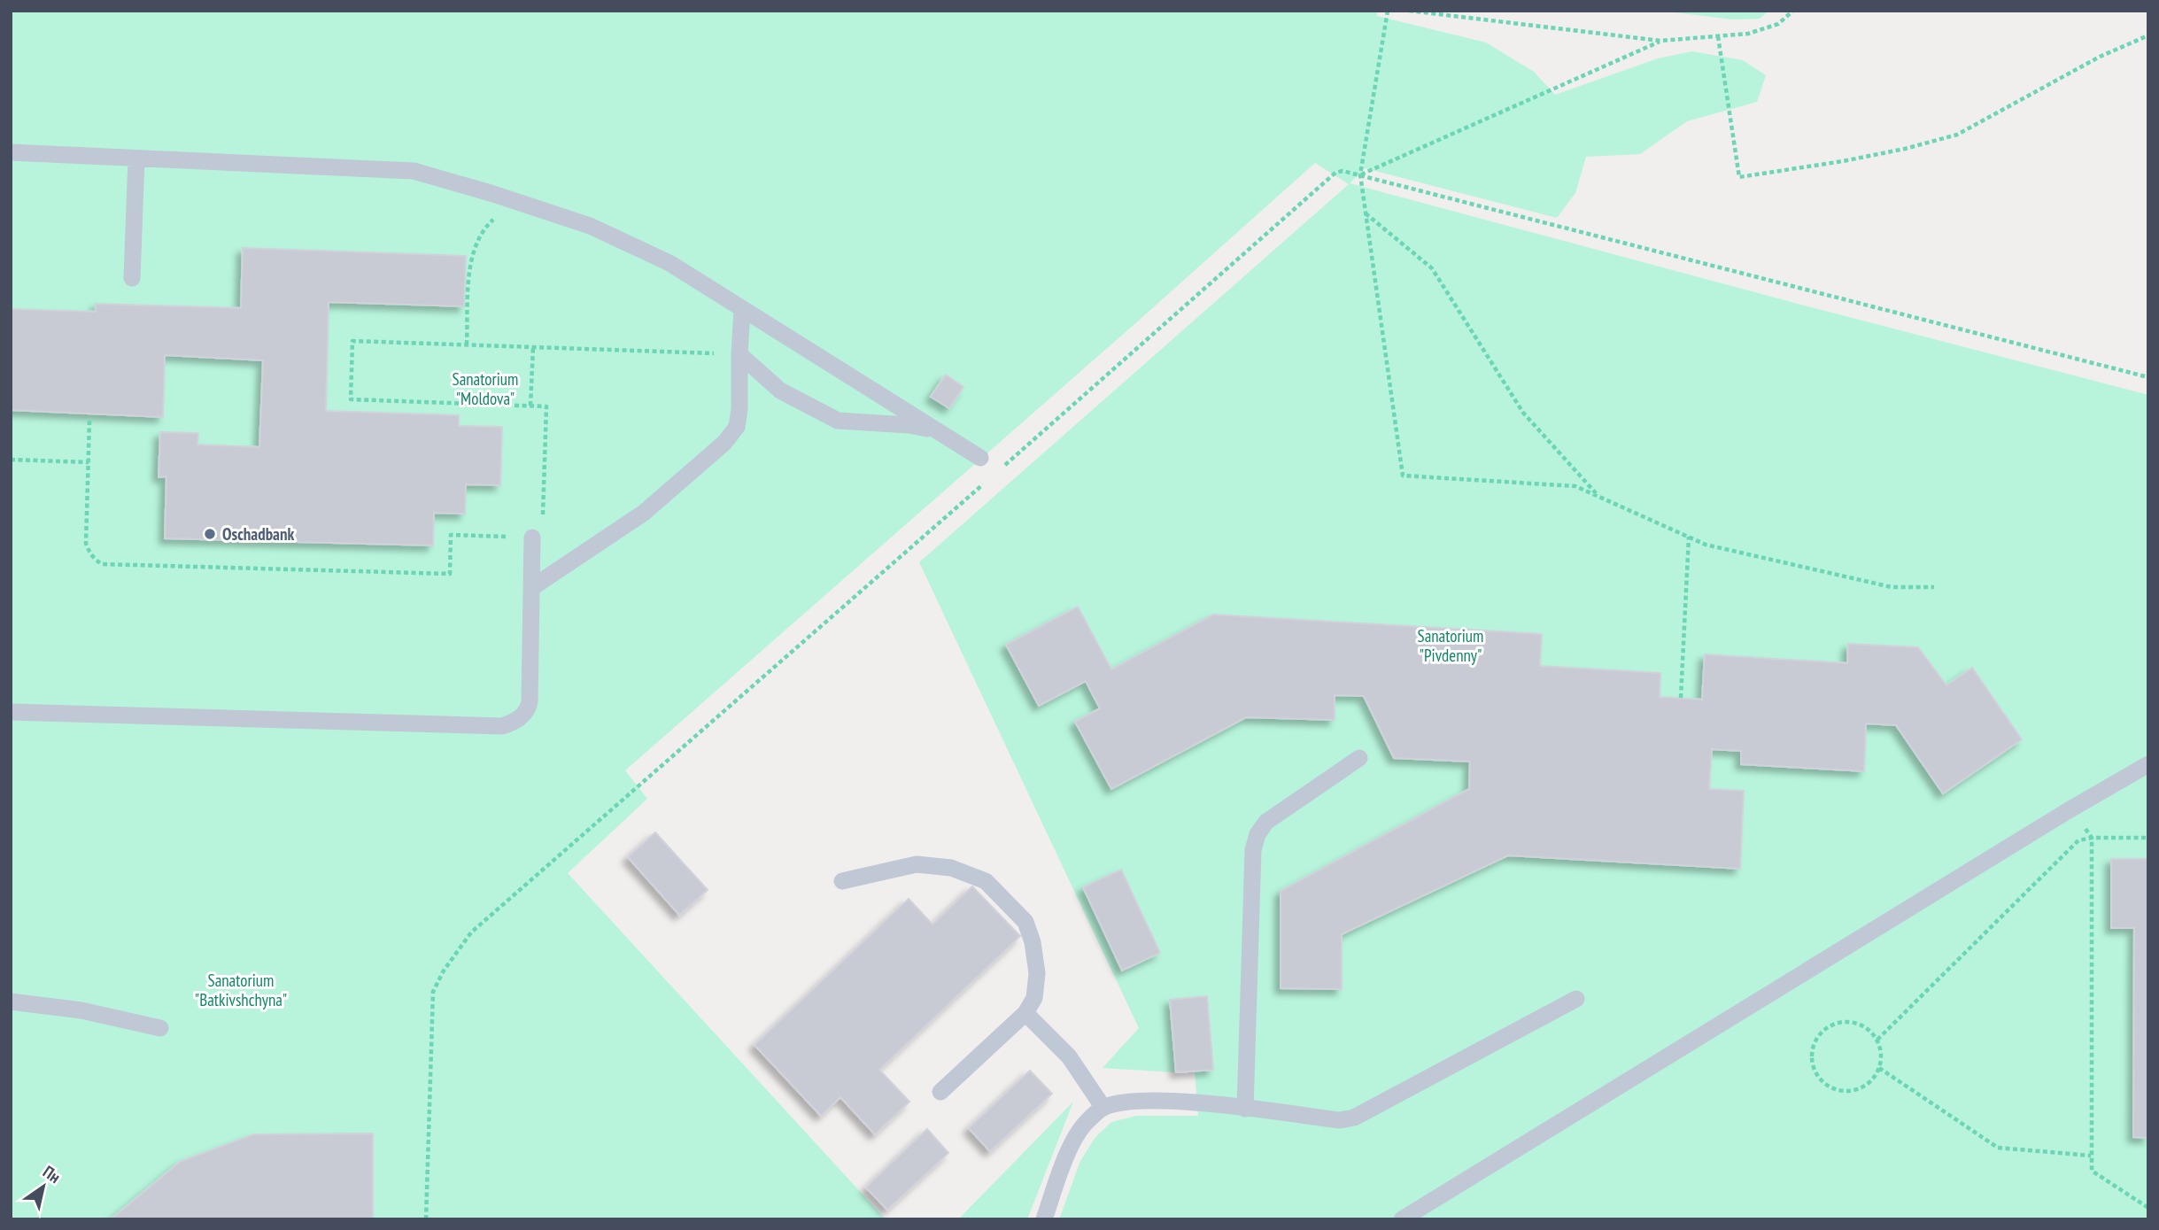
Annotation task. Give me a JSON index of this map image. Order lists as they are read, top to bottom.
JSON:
{
  "parks": ["Sanatorium \"Moldova\"", "Sanatorium \"Pivdenny\"", "Sanatorium \"Batkivshchyna\""],
  "places": ["Oschadbank"],
  "north": "top right"
}
